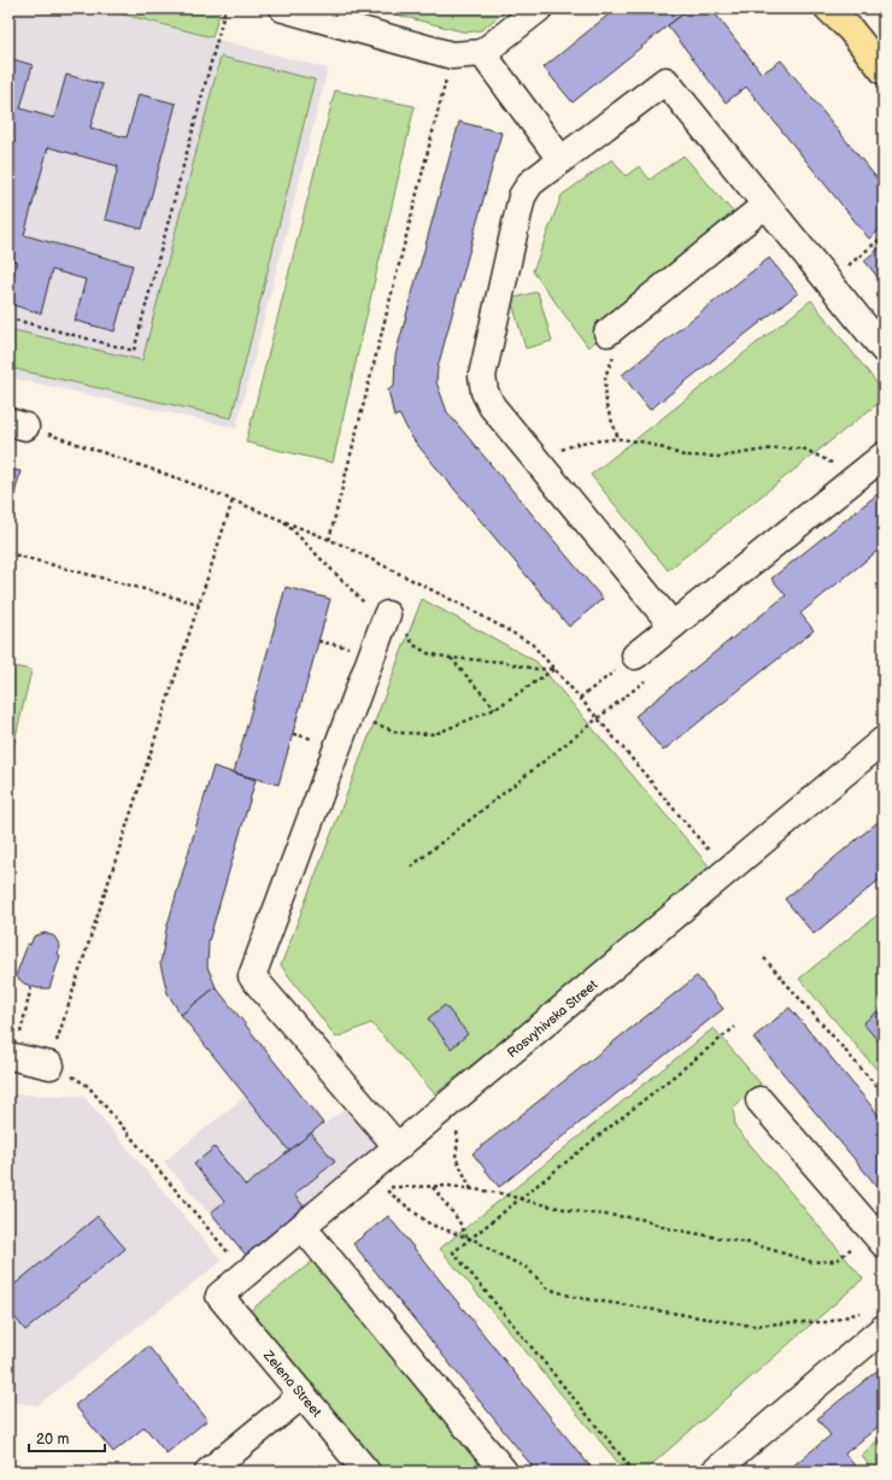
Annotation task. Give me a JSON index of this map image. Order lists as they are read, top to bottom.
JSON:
{
  "streets": {
    "street": ["Rosvyhivska Street", "Zelena Street"]
  },
  "crossings": [
    ["Rosvyhivska Street", "Zelena Street"]
  ],
  "scale_bar": "20 m"
}
